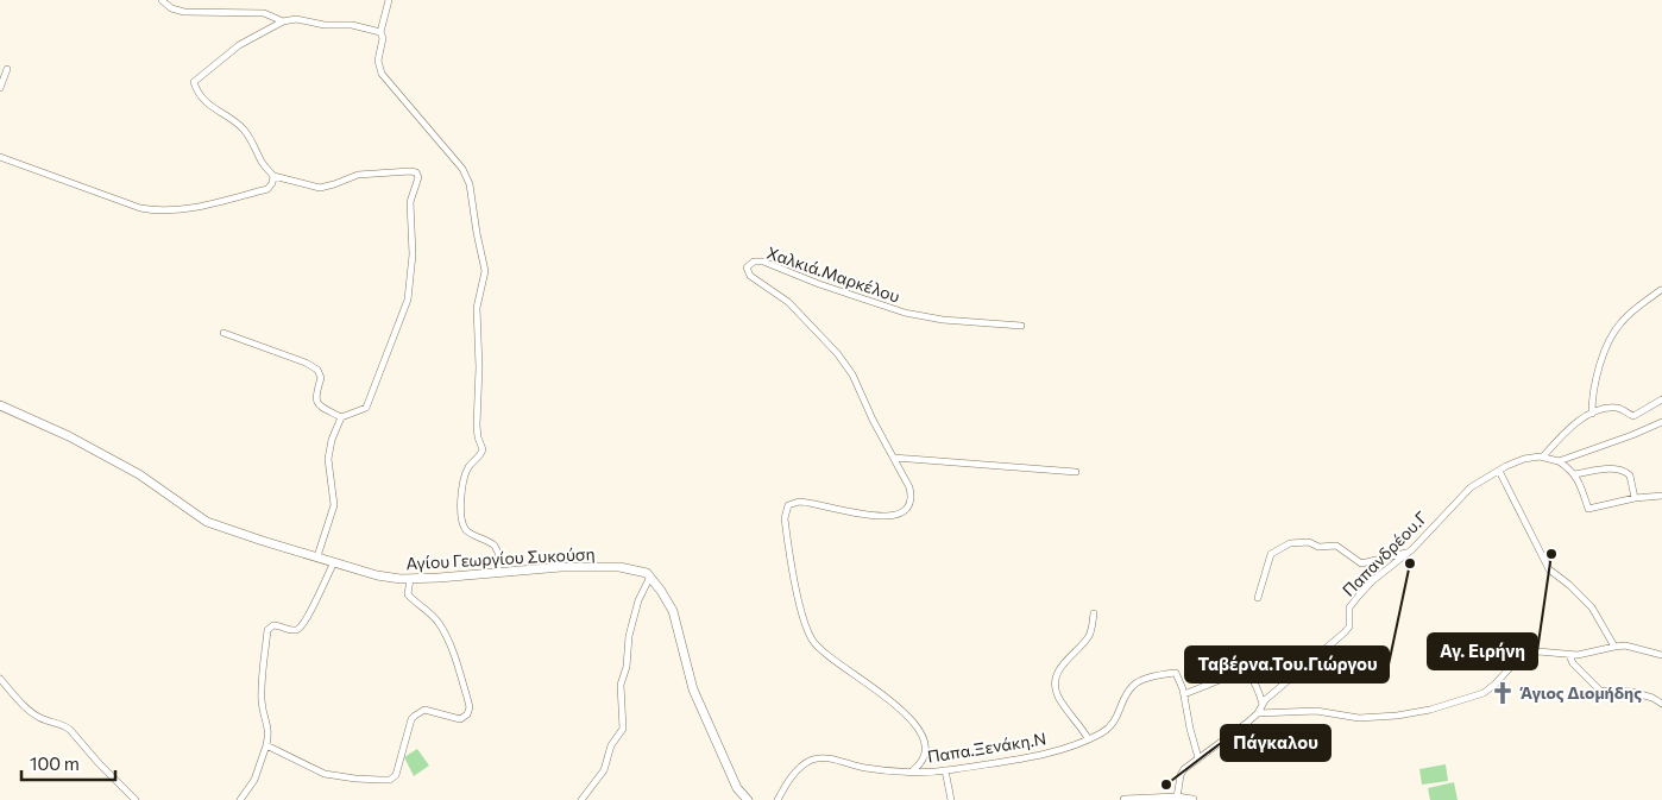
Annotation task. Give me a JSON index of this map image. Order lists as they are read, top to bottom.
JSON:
{
  "streets": {
    "main road": ["Αγίου Γεωργίου Συκούση"],
    "street": ["Χαλκιά.Μαρκέλου", "Παπανδρέου.Γ", "Παπα.Ξενάκη.Ν"]
  },
  "crossings": [
    ["Χαλκιά.Μαρκέλου", "Παπα.Ξενάκη.Ν"]
  ],
  "places": {
    "other": ["Αγ. Ειρήνη", "Ταβέρνα.Του.Γιώργου", "Πάγκαλου"],
    "church": ["Άγιος Διομήδης"]
  },
  "scale_bar": "100 m"
}
